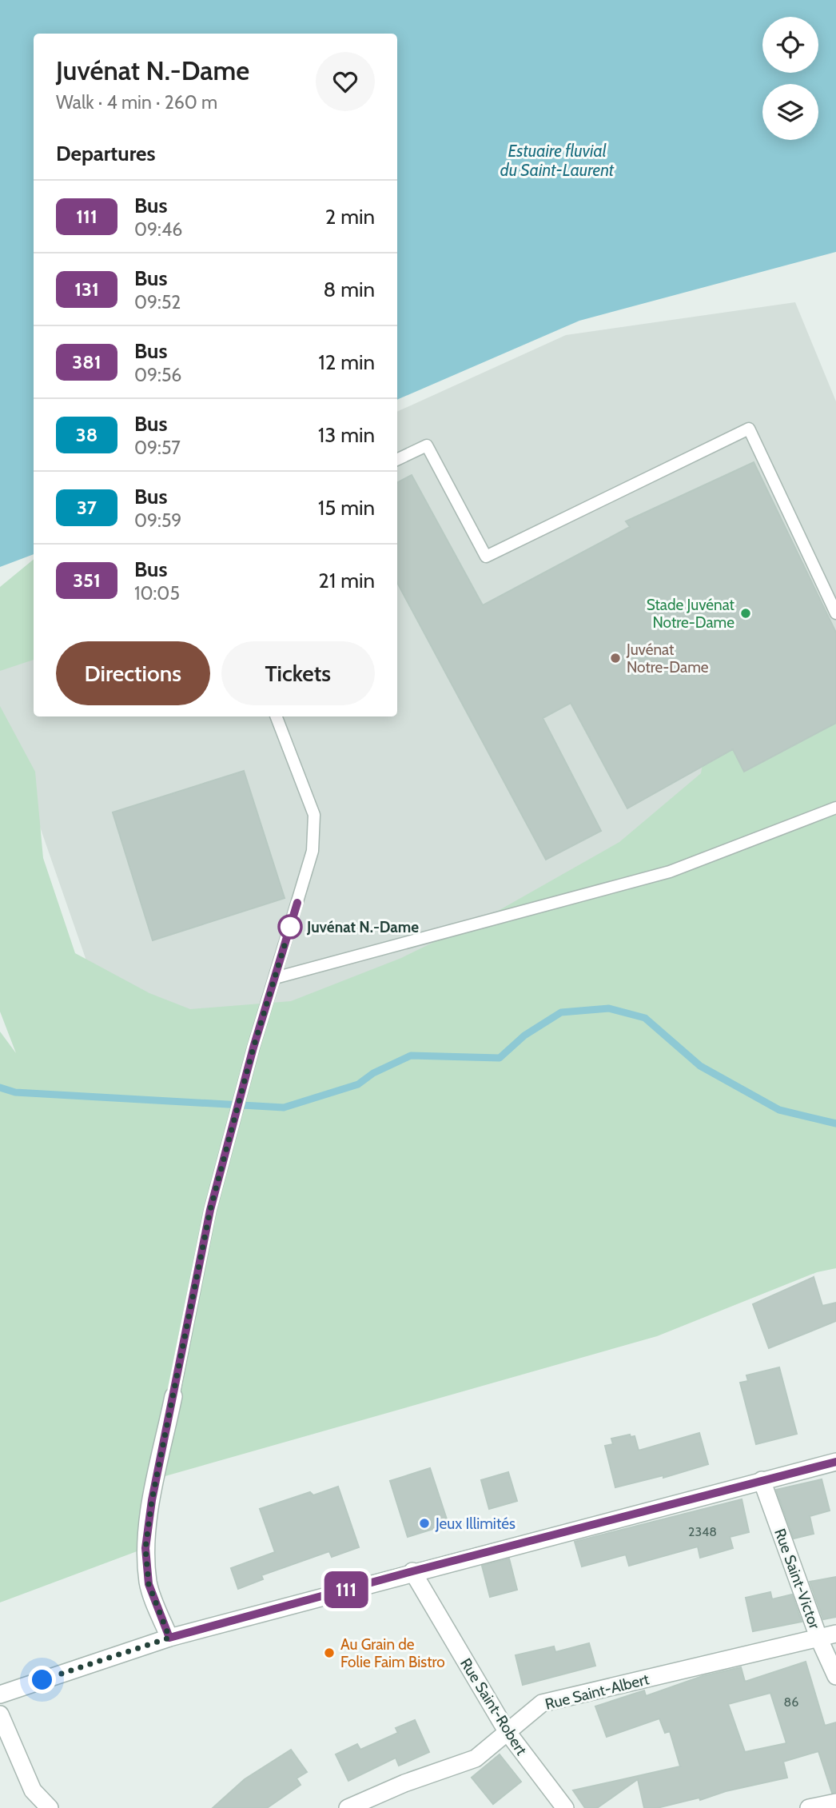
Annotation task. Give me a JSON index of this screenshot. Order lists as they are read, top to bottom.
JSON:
{
  "streets": {
    "street": ["Rue Saint-Victor", "Rue Saint-Albert", "Rue Saint-Robert"]
  },
  "crossings": [
    ["Rue Saint-Victor", "Rue Saint-Albert"],
    ["Rue Saint-Albert", "Rue Saint-Robert"]
  ],
  "water": ["Estuaire fluvial du Saint-Laurent"],
  "places": [
    "Stade Juvénat Notre-Dame",
    "Juvénat Notre-Dame",
    "Juvénat N.-Dame",
    "Jeux Illimités",
    "Au Grain de Folie Faim Bistro"
  ],
  "lines": ["bus line 111"],
  "house_numbers": ["2348", "86"],
  "page": {
    "on_map": "111",
    "heading": [
      ["Juvénat N.-Dame", "Walk · 4 min · 260 m"],
      "Departures"
    ],
    "list": [
      {
        "mark": "111",
        "name": "Bus",
        "note": "09:46",
        "value": "2 min"
      },
      {
        "mark": "131",
        "name": "Bus",
        "note": "09:52",
        "value": "8 min"
      },
      {
        "mark": "381",
        "name": "Bus",
        "note": "09:56",
        "value": "12 min"
      },
      {
        "mark": "38",
        "name": "Bus",
        "note": "09:57",
        "value": "13 min"
      },
      {
        "mark": "37",
        "name": "Bus",
        "note": "09:59",
        "value": "15 min"
      },
      {
        "mark": "351",
        "name": "Bus",
        "note": "10:05",
        "value": "21 min"
      }
    ],
    "buttons": ["Directions", "Tickets"]
  }
}
